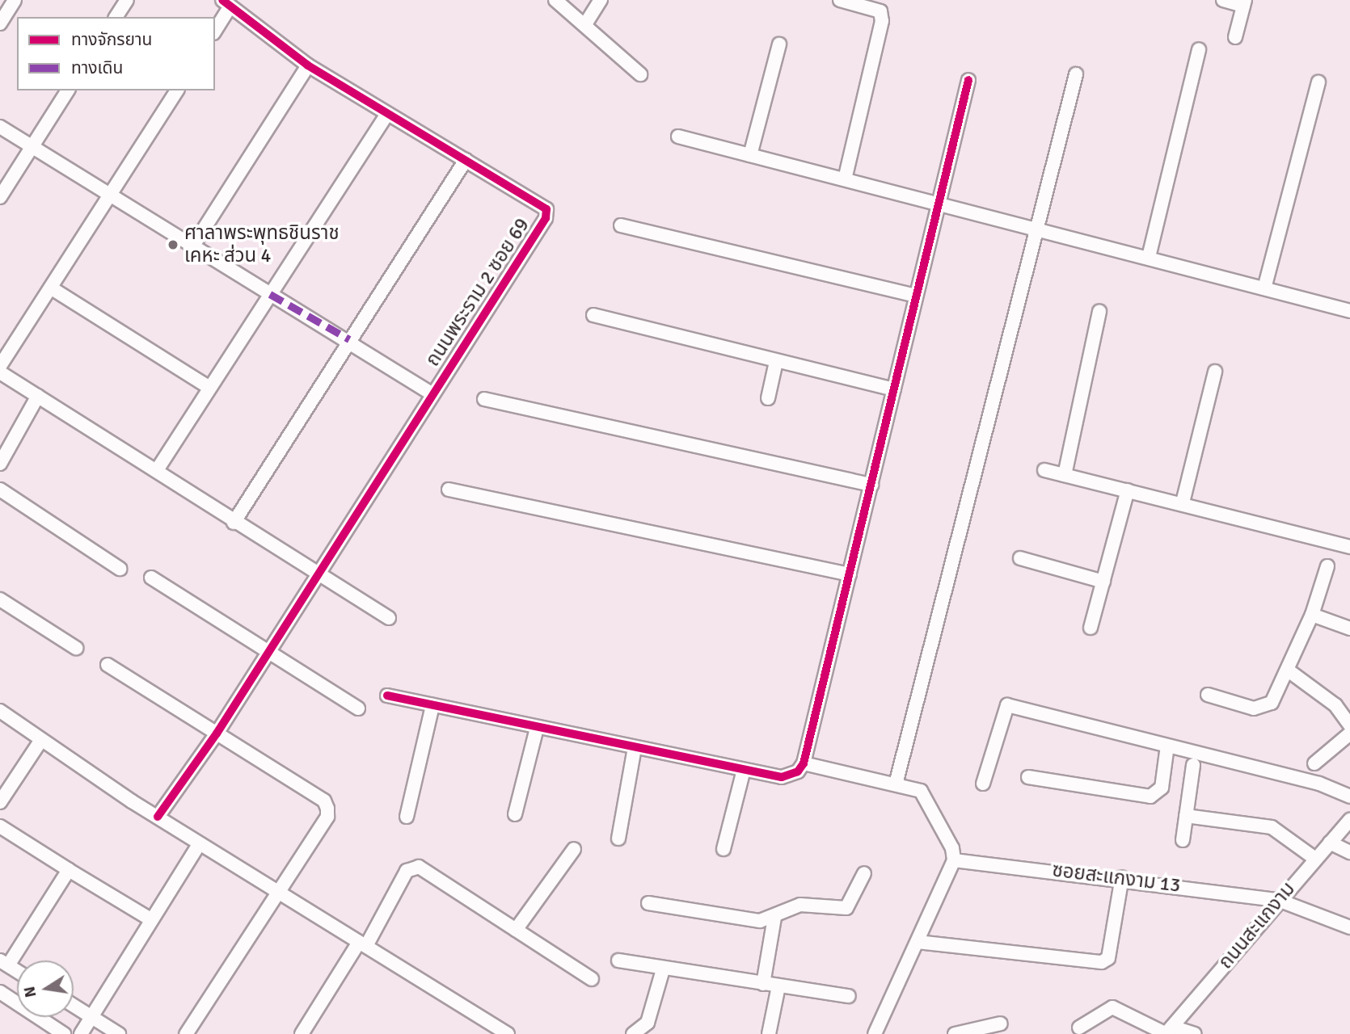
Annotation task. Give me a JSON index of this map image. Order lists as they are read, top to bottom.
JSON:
{
  "streets": {
    "street": ["ถนนพระราม 2 ซอย 69", "ซอยสะแกงาม 13", "ถนนสะแกงาม"]
  },
  "crossings": [
    ["ซอยสะแกงาม 13", "ถนนสะแกงาม"]
  ],
  "places": ["ศาลาพระพุทธชินราช เคหะ ส่วน 4"],
  "legend": ["ทางจักรยาน", "ทางเดิน"],
  "north": "left"
}
